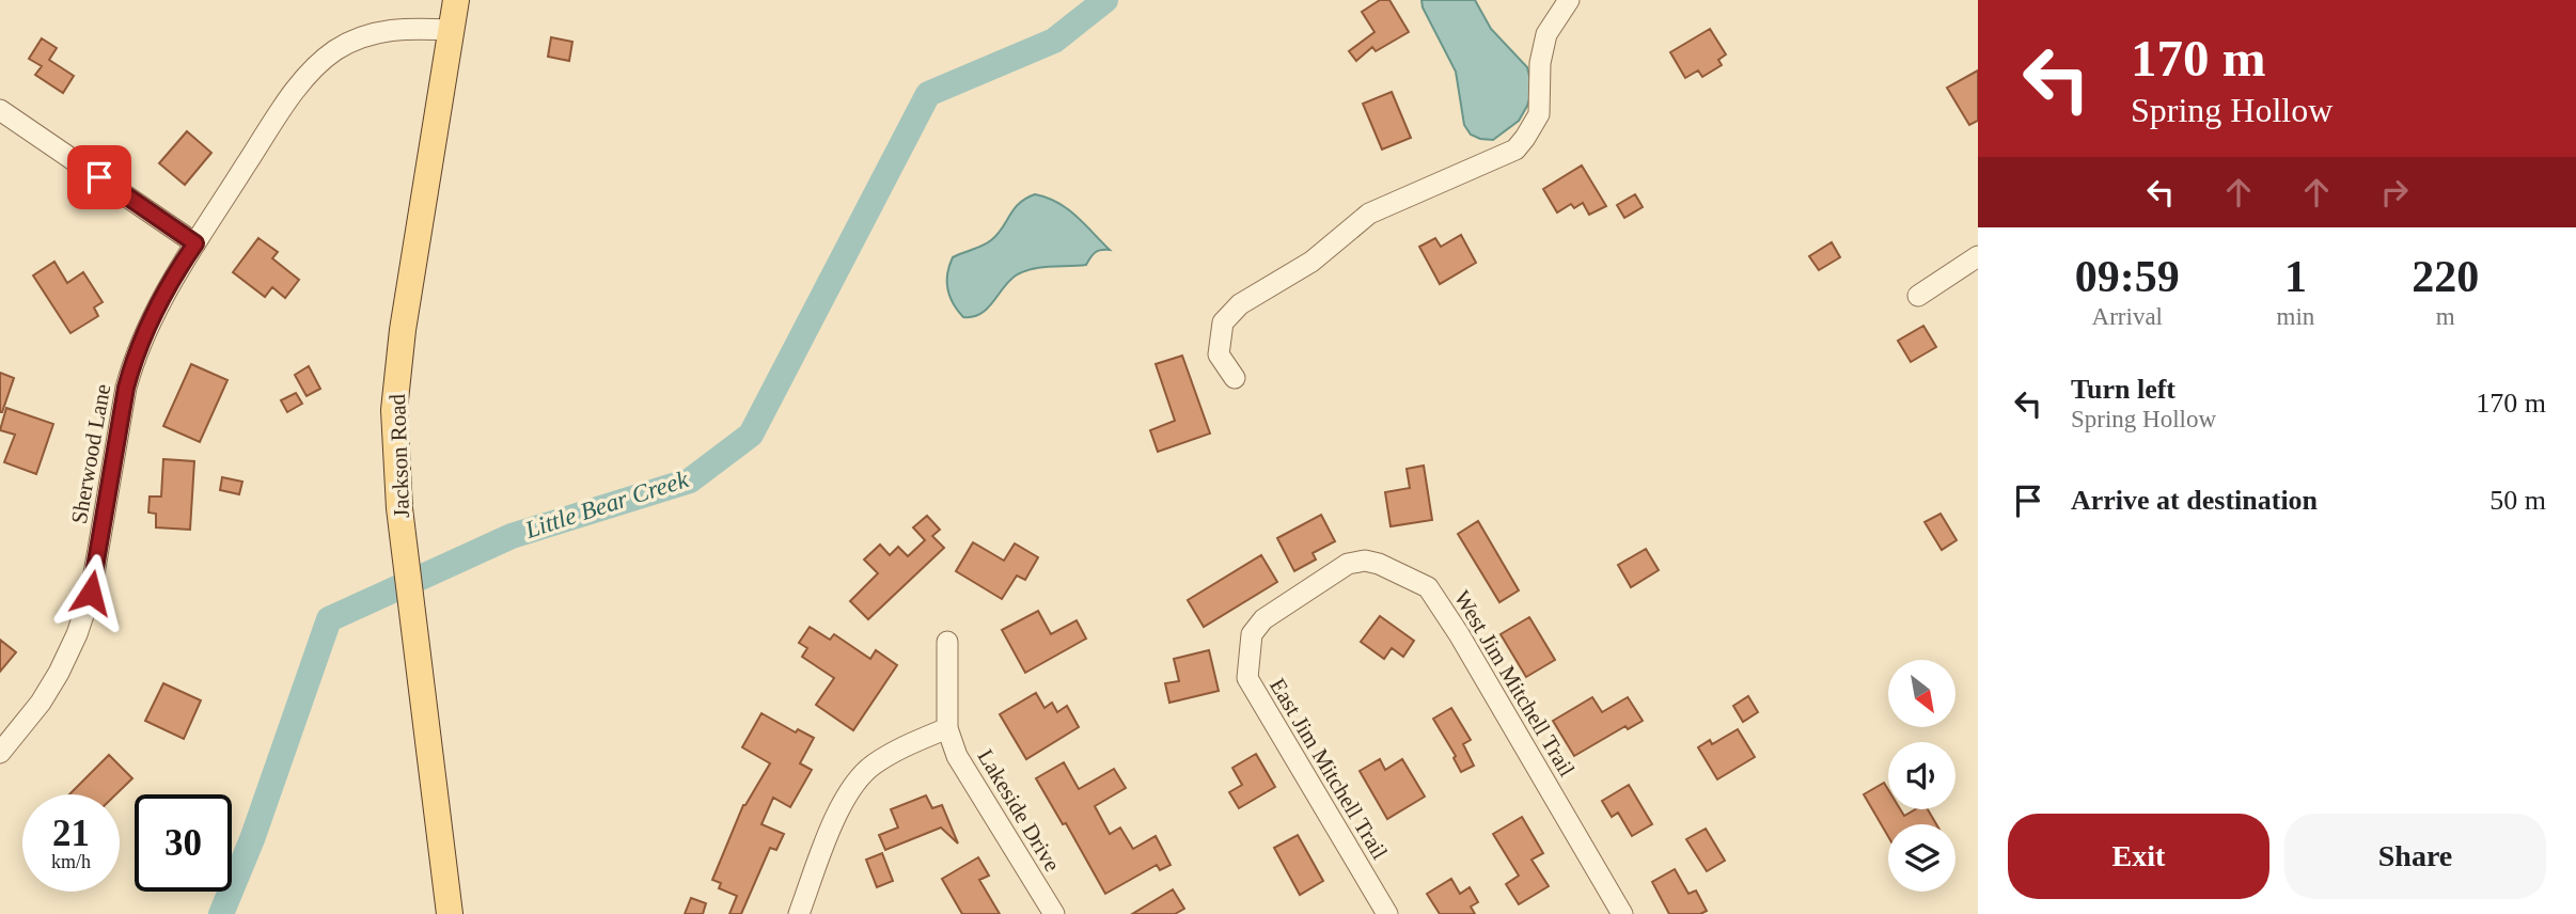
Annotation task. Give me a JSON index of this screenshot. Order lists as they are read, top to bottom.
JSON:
{
  "streets": {
    "main road": ["Jackson Road"],
    "street": [
      "Sherwood Lane",
      "West Jim Mitchell Trail",
      "East Jim Mitchell Trail",
      "Lakeside Drive"
    ]
  },
  "crossings": [
    ["Sherwood Lane", "Jackson Road"],
    ["West Jim Mitchell Trail", "East Jim Mitchell Trail"]
  ],
  "water": ["Little Bear Creek"],
  "north": "bottom right",
  "page": {
    "turn": ["170 m", "Spring Hollow"],
    "eta": [
      "09:59",
      "Arrival",
      "1",
      "min",
      "220",
      "m"
    ],
    "list": [
      {
        "name": "Turn left",
        "note": "Spring Hollow",
        "value": "170 m"
      },
      {
        "name": "Arrive at destination",
        "value": "50 m"
      }
    ],
    "speed": "21 km/h",
    "limit": "30",
    "buttons": ["Exit", "Share"]
  }
}
